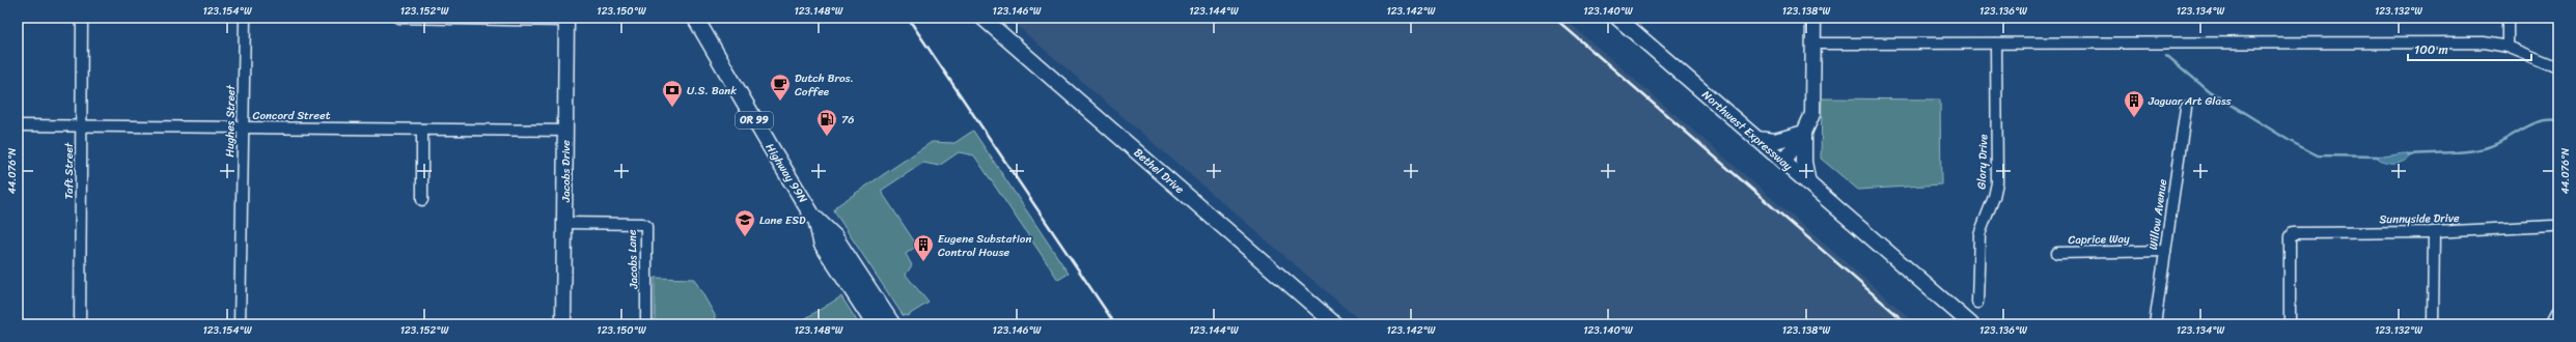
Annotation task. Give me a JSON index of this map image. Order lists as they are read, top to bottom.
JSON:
{
  "streets": {
    "main road": ["OR 99", "Highway 99N"],
    "street": [
      "Concord Street",
      "Hughes Street",
      "Northwest Expressway",
      "Glory Drive",
      "Taft Street",
      "Jacobs Drive",
      "Bethel Drive",
      "Willow Avenue",
      "Sunnyside Drive",
      "Caprice Way",
      "Jacobs Lane"
    ]
  },
  "crossings": [
    ["Concord Street", "Hughes Street"],
    ["Concord Street", "Taft Street"],
    ["Concord Street", "Jacobs Drive"],
    ["Jacobs Drive", "Jacobs Lane"],
    ["Willow Avenue", "Caprice Way"]
  ],
  "places": {
    "cafe": ["Dutch Bros. Coffee"],
    "bank": ["U.S. Bank"],
    "building": ["Jaguar Art Glass", "Eugene Substation Control House"],
    "fuel station": ["76"],
    "school or university": ["Lane ESD"]
  },
  "scale_bar": "100 m",
  "coordinates": [
    "123.154°W",
    "123.152°W",
    "123.150°W",
    "123.148°W",
    "123.146°W",
    "123.144°W",
    "123.142°W",
    "123.140°W",
    "123.138°W",
    "123.136°W",
    "123.134°W",
    "123.132°W",
    "44.076°N"
  ]
}
